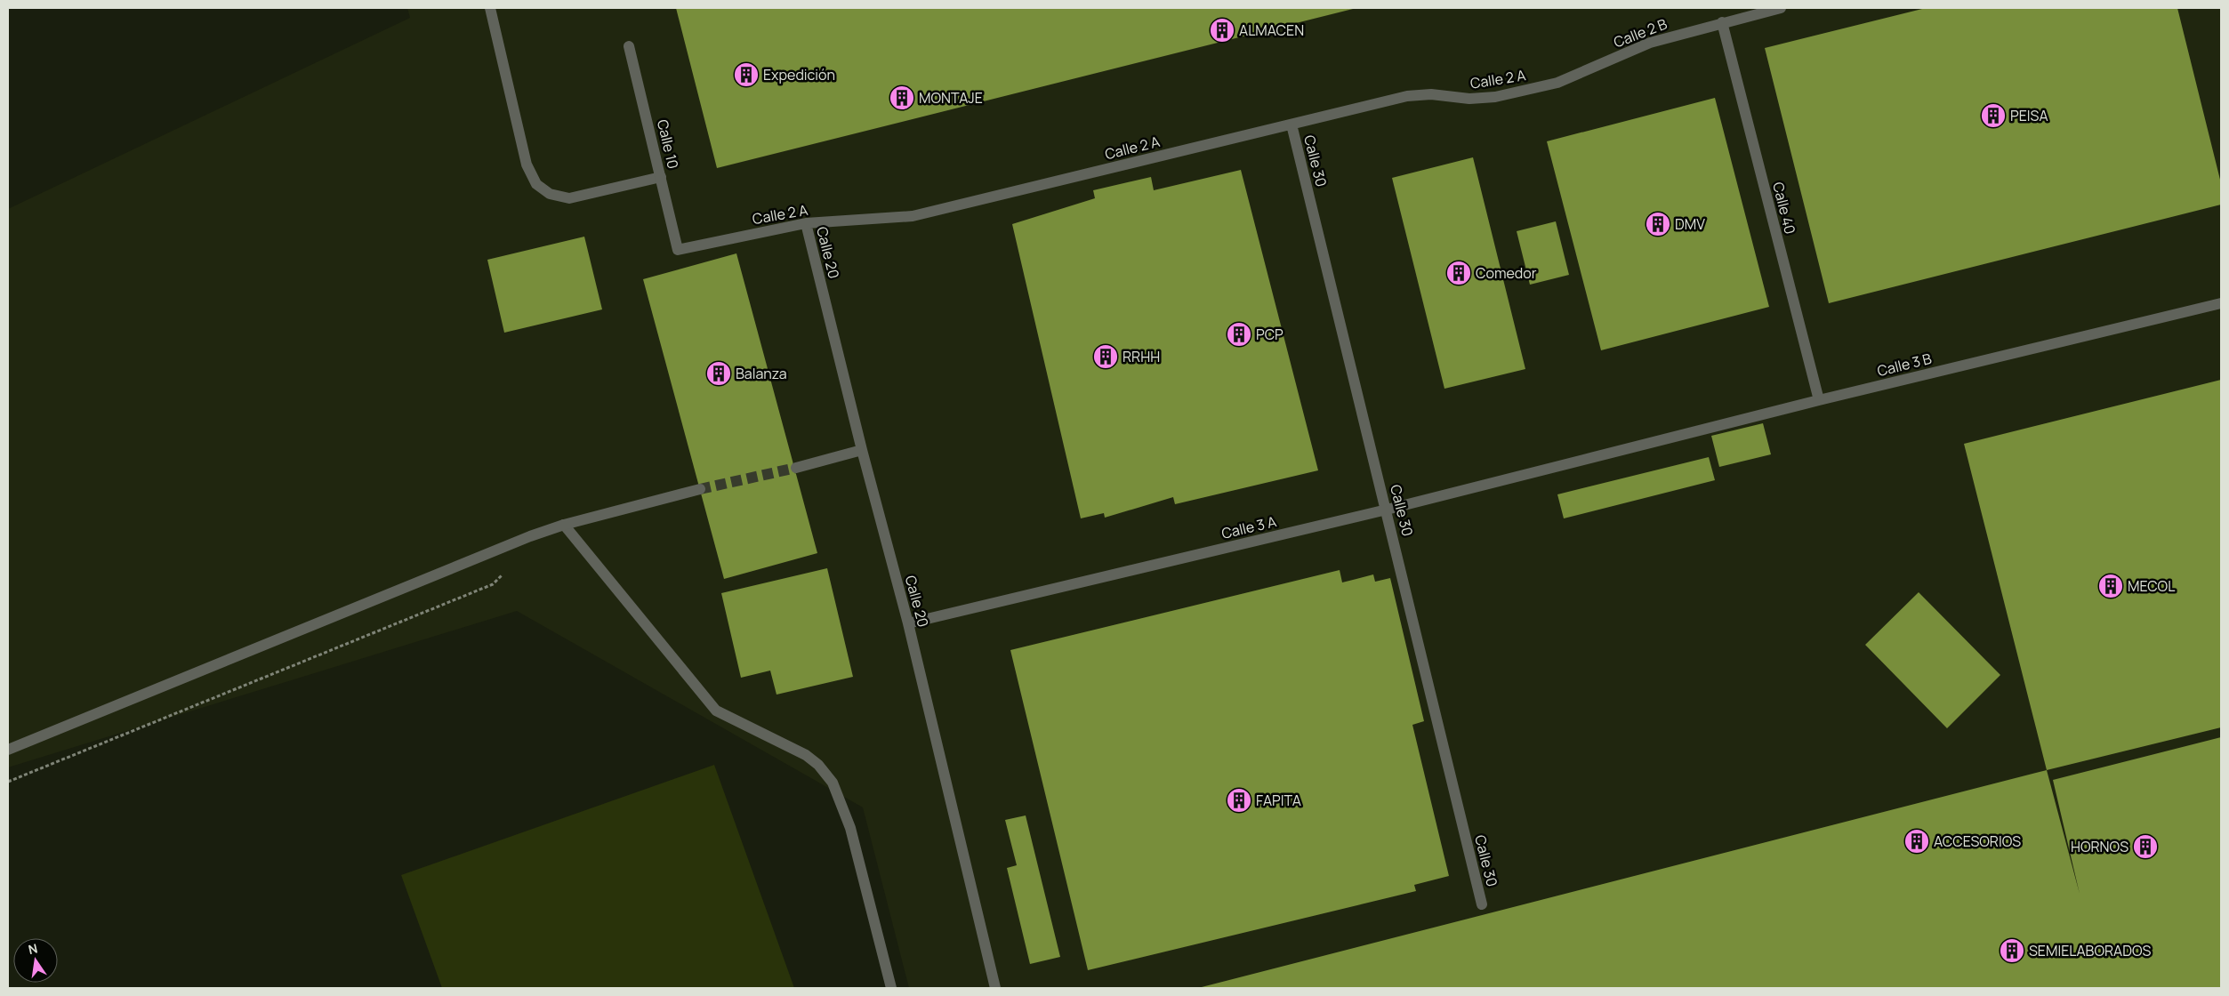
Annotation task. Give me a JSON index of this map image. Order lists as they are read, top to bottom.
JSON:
{
  "streets": {
    "street": [
      "Calle 2 B",
      "Calle 2 A",
      "Calle 10",
      "Calle 30",
      "Calle 40",
      "Calle 20",
      "Calle 3 B",
      "Calle 3 A"
    ]
  },
  "crossings": [
    ["Calle 2 B", "Calle 2 A"],
    ["Calle 2 B", "Calle 40"],
    ["Calle 2 A", "Calle 10"],
    ["Calle 2 A", "Calle 30"],
    ["Calle 2 A", "Calle 20"],
    ["Calle 30", "Calle 3 A"],
    ["Calle 40", "Calle 3 B"],
    ["Calle 20", "Calle 3 A"],
    ["Calle 3 B", "Calle 3 A"]
  ],
  "places": {
    "building": [
      "ALMACEN",
      "Expedición",
      "MONTAJE",
      "PEISA",
      "DMV",
      "Comedor",
      "PCP",
      "RRHH",
      "Balanza",
      "MECOL",
      "FAPITA",
      "ACCESORIOS",
      "HORNOS",
      "SEMIELABORADOS"
    ]
  },
  "north": "top"
}
